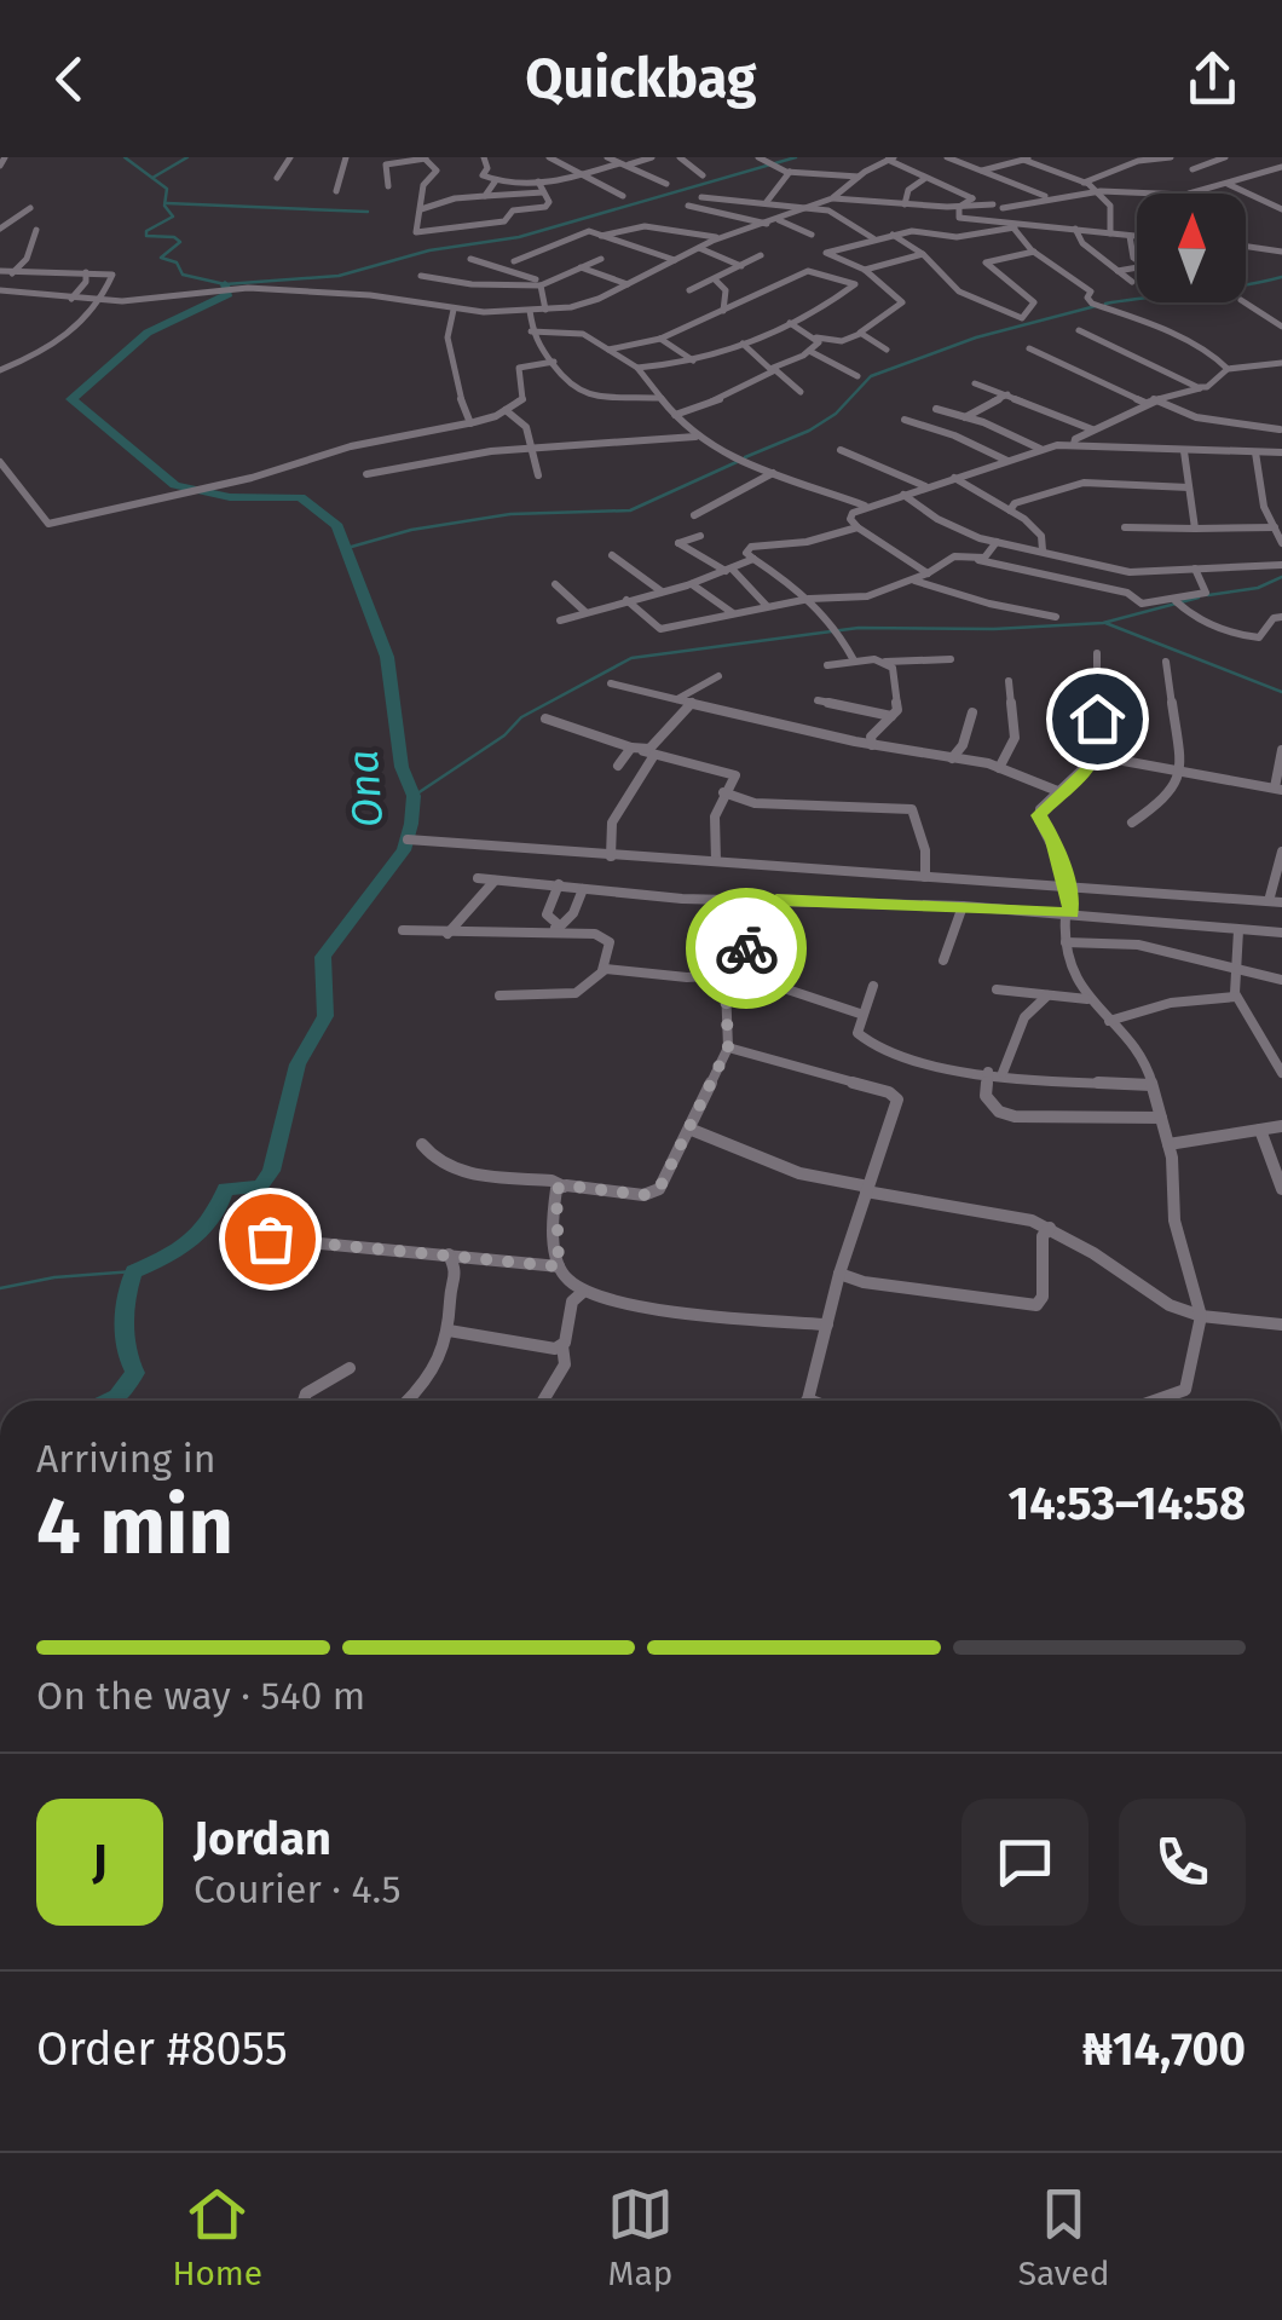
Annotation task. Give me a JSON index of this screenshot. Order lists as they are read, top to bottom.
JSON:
{
  "water": ["Ona"],
  "north": "top",
  "page": {
    "header": "Quickbag",
    "heading": ["4 min", "Arriving in", "14:53–14:58"],
    "panel": [
      "Jordan",
      "Courier · 4.5",
      "Order #8055",
      "₦14,700"
    ],
    "bar": "On the way · 540 m",
    "round": "J",
    "tabs": ["Home", "Map", "Saved"]
  }
}
